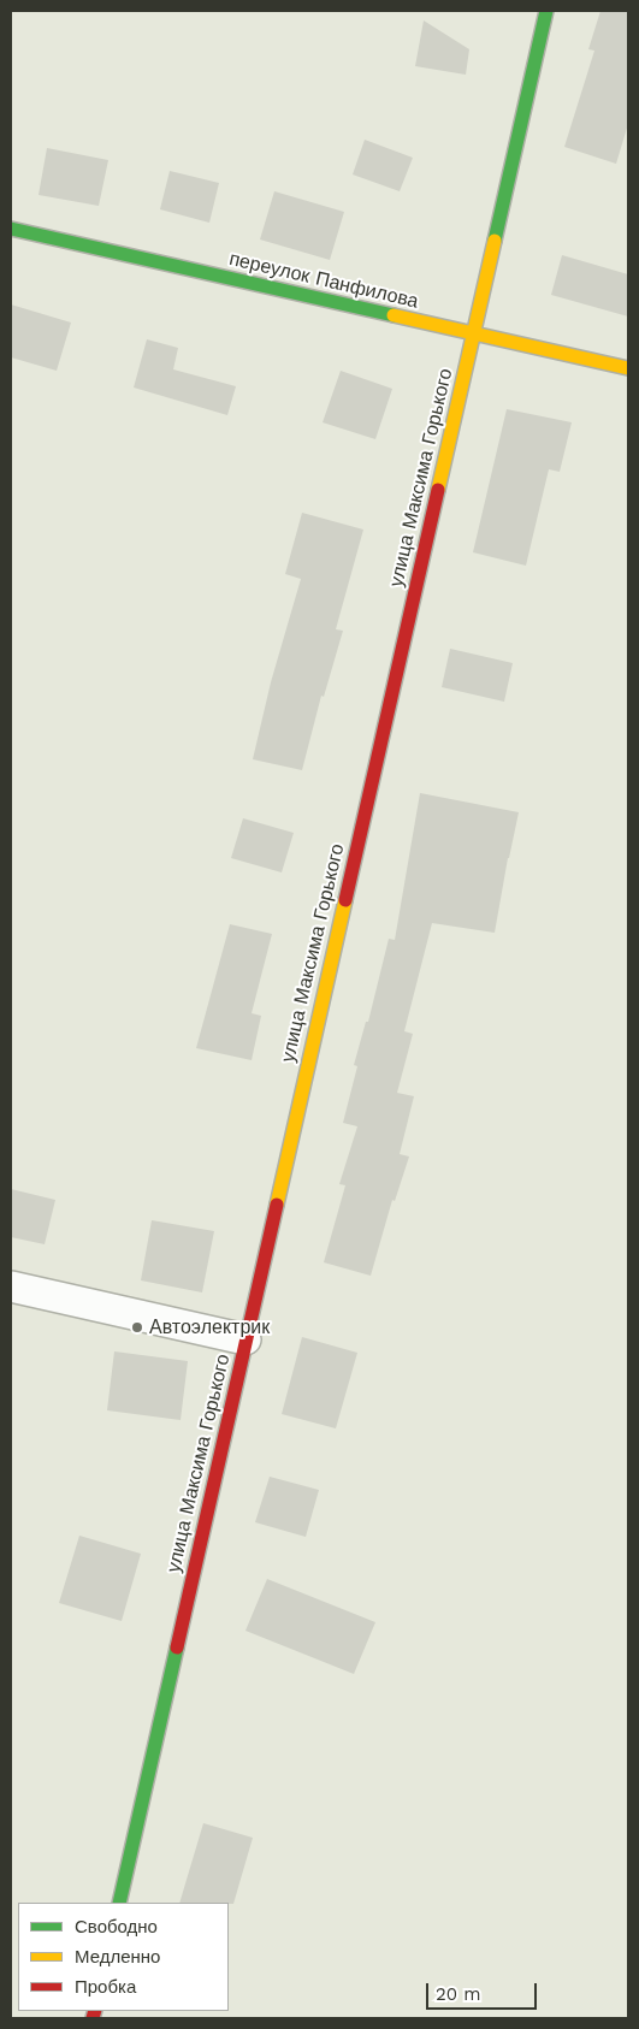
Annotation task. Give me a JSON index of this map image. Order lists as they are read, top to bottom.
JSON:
{
  "streets": {
    "main road": ["переулок Панфилова", "улица Максима Горького"]
  },
  "crossings": [
    ["переулок Панфилова", "улица Максима Горького"]
  ],
  "places": ["Автоэлектрик"],
  "legend": ["Свободно", "Медленно", "Пробка"],
  "scale_bar": "20 m"
}
